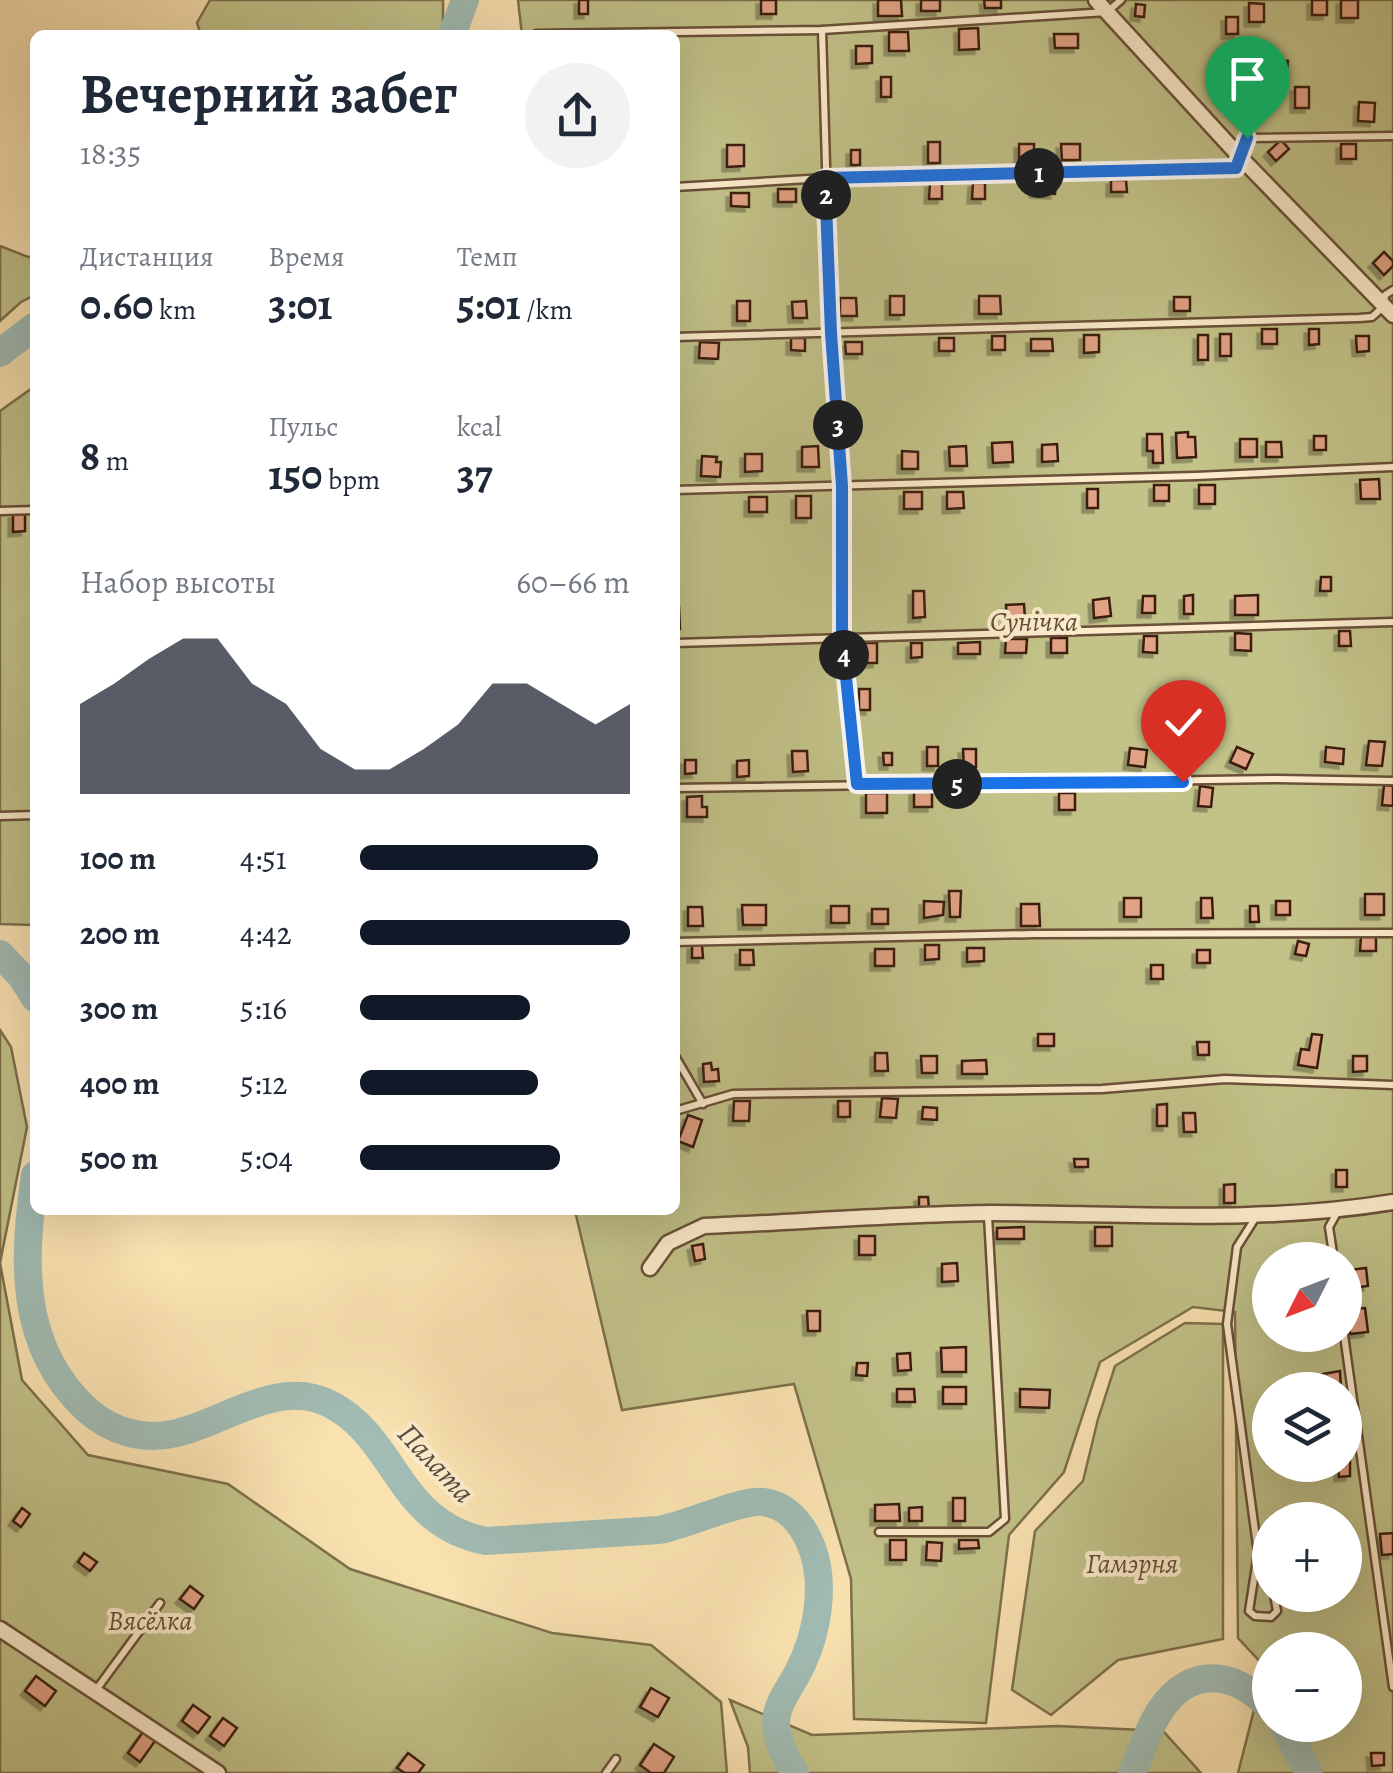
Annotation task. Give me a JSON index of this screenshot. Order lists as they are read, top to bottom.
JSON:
{
  "water": ["Палата"],
  "parks": ["Сунічка", "Гамэрня", "Вясёлка"],
  "north": "bottom left",
  "page": {
    "heading": ["Вечерний забег", "18:35"],
    "pins": [
      "1",
      "2",
      "3",
      "4",
      "5"
    ],
    "stats": [
      ["Дистанция", "0.60 km"],
      ["Время", "3:01"],
      ["Темп", "5:01 /km"],
      ["8 m"],
      ["Пульс", "150 bpm"],
      ["kcal", "37"]
    ],
    "chart": ["Набор высоты", "60–66 m"],
    "list": [
      {
        "name": "100 m",
        "note": "4:51"
      },
      {
        "name": "200 m",
        "note": "4:42"
      },
      {
        "name": "300 m",
        "note": "5:16"
      },
      {
        "name": "400 m",
        "note": "5:12"
      },
      {
        "name": "500 m",
        "note": "5:04"
      }
    ],
    "map_buttons": ["+", "−"]
  }
}
